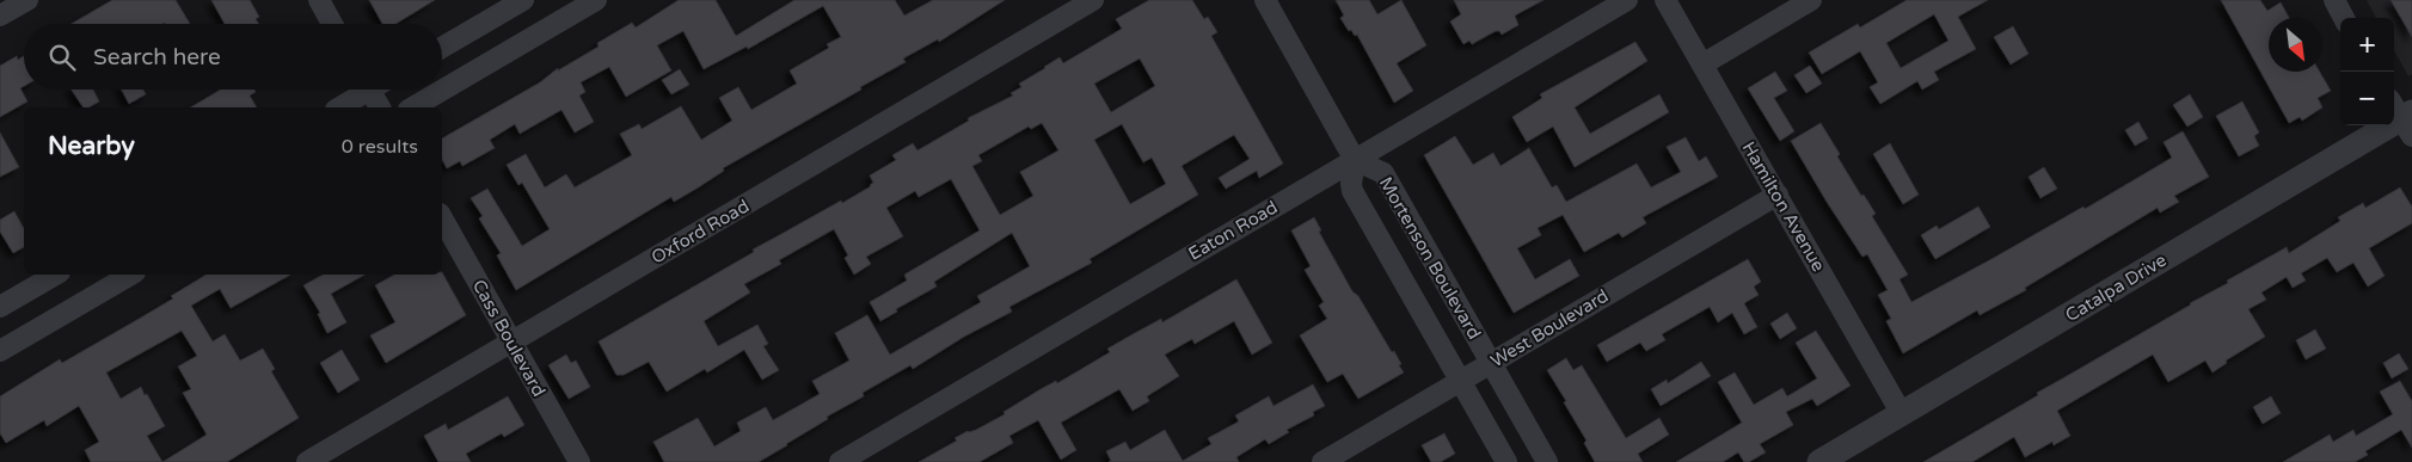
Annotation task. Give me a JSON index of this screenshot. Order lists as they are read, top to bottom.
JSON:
{
  "streets": {
    "street": [
      "Hamilton Avenue",
      "Eaton Road",
      "Oxford Road",
      "Mortenson Boulevard",
      "Catalpa Drive",
      "West Boulevard",
      "Cass Boulevard"
    ]
  },
  "crossings": [
    ["Hamilton Avenue", "Catalpa Drive"],
    ["Hamilton Avenue", "West Boulevard"],
    ["Eaton Road", "Mortenson Boulevard"],
    ["Oxford Road", "Cass Boulevard"],
    ["Mortenson Boulevard", "West Boulevard"]
  ],
  "north": "bottom right",
  "page": {
    "map_buttons": ["+", "−"],
    "search": "Search here",
    "heading": ["Nearby", "0 results"]
  }
}
